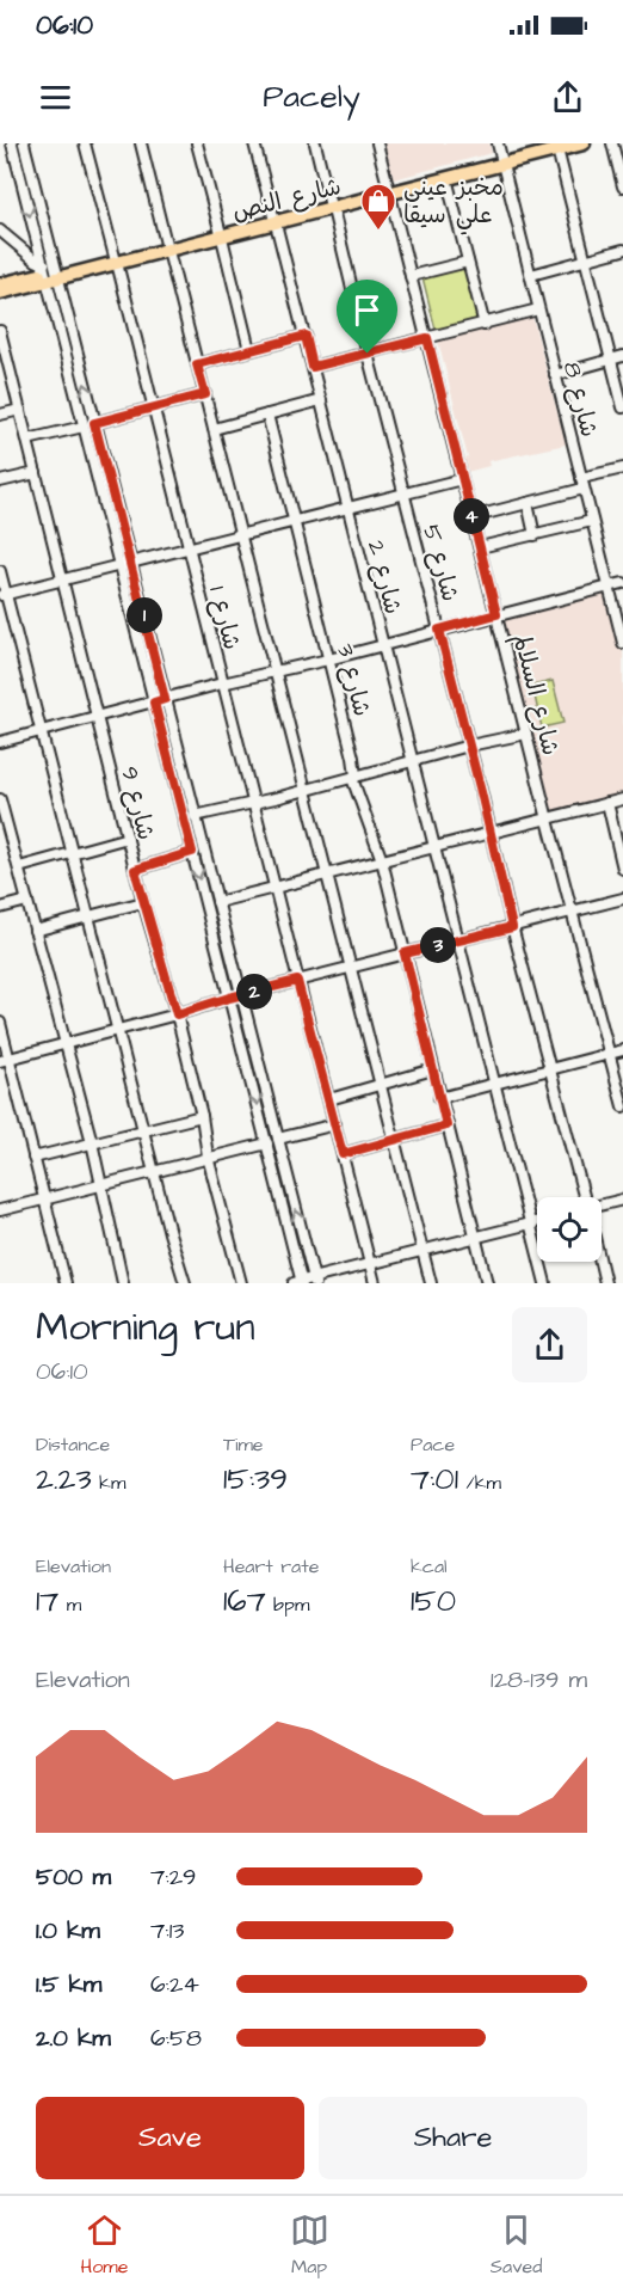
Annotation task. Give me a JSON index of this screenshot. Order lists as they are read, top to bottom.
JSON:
{
  "streets": {
    "main road": ["شارع النص"],
    "street": [
      "شارع 8",
      "شارع 5",
      "شارع 2",
      "شارع 1",
      "شارع 3",
      "شارع السلالم",
      "شارع 9"
    ]
  },
  "crossings": [
    ["شارع النص", "شارع 8"],
    ["شارع النص", "شارع 5"],
    ["شارع النص", "شارع 2"],
    ["شارع النص", "شارع 1"],
    ["شارع النص", "شارع السلالم"]
  ],
  "places": {
    "shop": ["مخبز عيني علي سيقا"]
  },
  "page": {
    "status": "06:10",
    "header": "Pacely",
    "pins": [
      "4",
      "1",
      "3",
      "2"
    ],
    "heading": ["Morning run", "06:10"],
    "stats": [
      ["Distance", "2.23 km"],
      ["Time", "15:39"],
      ["Pace", "7:01 /km"],
      ["Elevation", "17 m"],
      ["Heart rate", "167 bpm"],
      ["kcal", "150"]
    ],
    "chart": ["Elevation", "128–139 m"],
    "list": [
      {
        "name": "500 m",
        "note": "7:29"
      },
      {
        "name": "1.0 km",
        "note": "7:13"
      },
      {
        "name": "1.5 km",
        "note": "6:24"
      },
      {
        "name": "2.0 km",
        "note": "6:58"
      }
    ],
    "buttons": ["Save", "Share"],
    "tabs": ["Home", "Map", "Saved"]
  }
}
